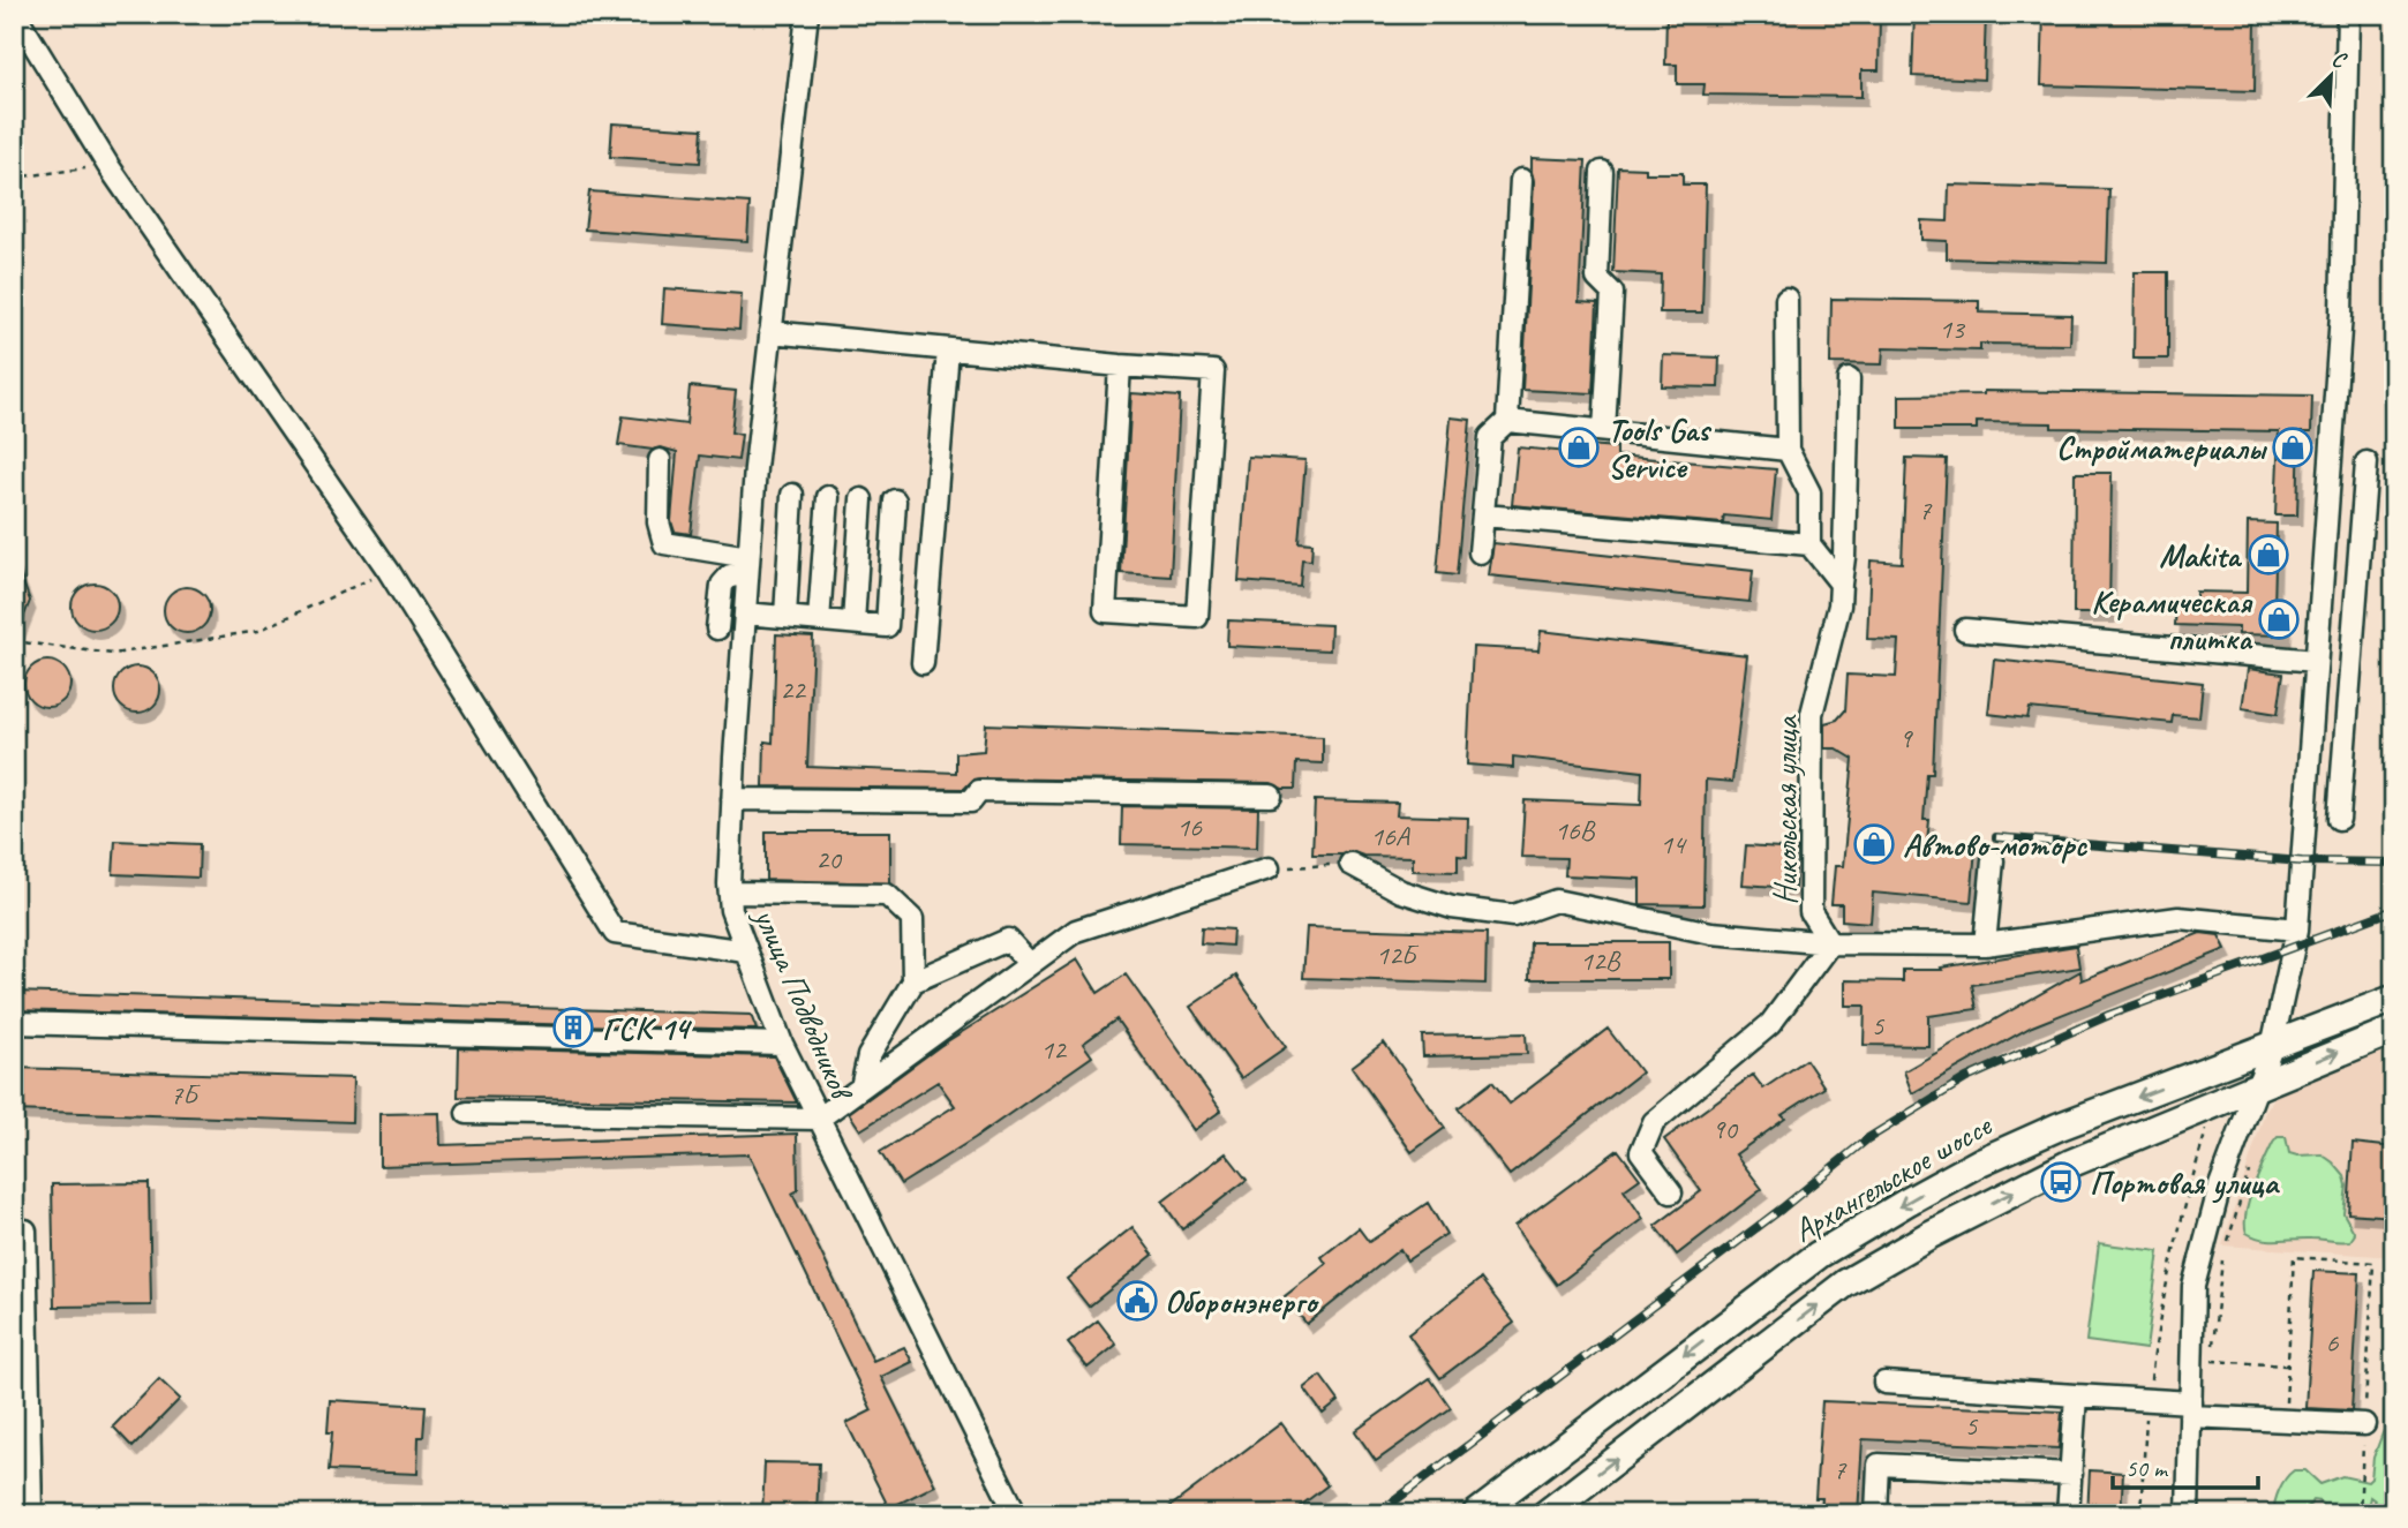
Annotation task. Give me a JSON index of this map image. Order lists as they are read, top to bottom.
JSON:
{
  "streets": {
    "main road": ["Архангельское шоссе"],
    "street": ["Никольская улица", "улица Подводников"]
  },
  "places": {
    "shop": [
      "Tools Gas Service",
      "Стройматериалы",
      "Makita",
      "Керамическая плитка",
      "Автово-моторс"
    ],
    "building": ["ГСК 14"],
    "bus stop": ["Портовая улица"],
    "public building": ["Оборонэнерго"]
  },
  "house_numbers": [
    "13",
    "7",
    "22",
    "9",
    "16",
    "16В",
    "16А",
    "14",
    "20",
    "12Б",
    "12В",
    "5",
    "12",
    "7Б",
    "90",
    "6",
    "5",
    "7"
  ],
  "scale_bar": "50 m",
  "north": "top right"
}
